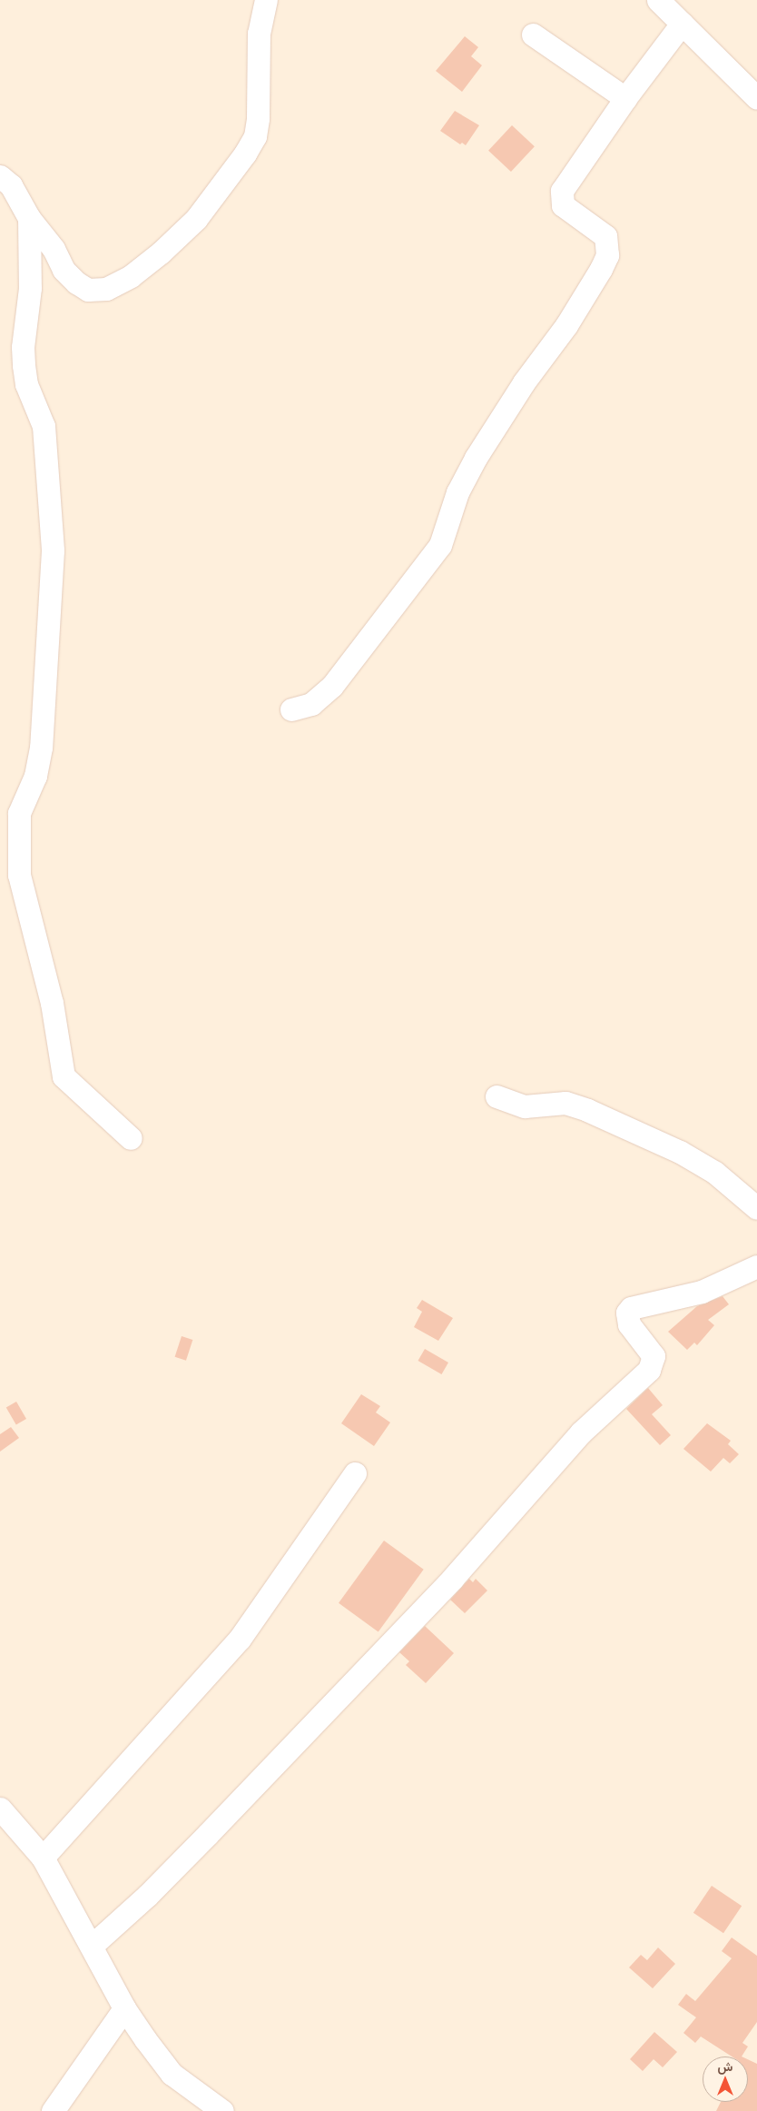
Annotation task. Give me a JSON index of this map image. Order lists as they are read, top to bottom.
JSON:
{
  "north": "top"
}
